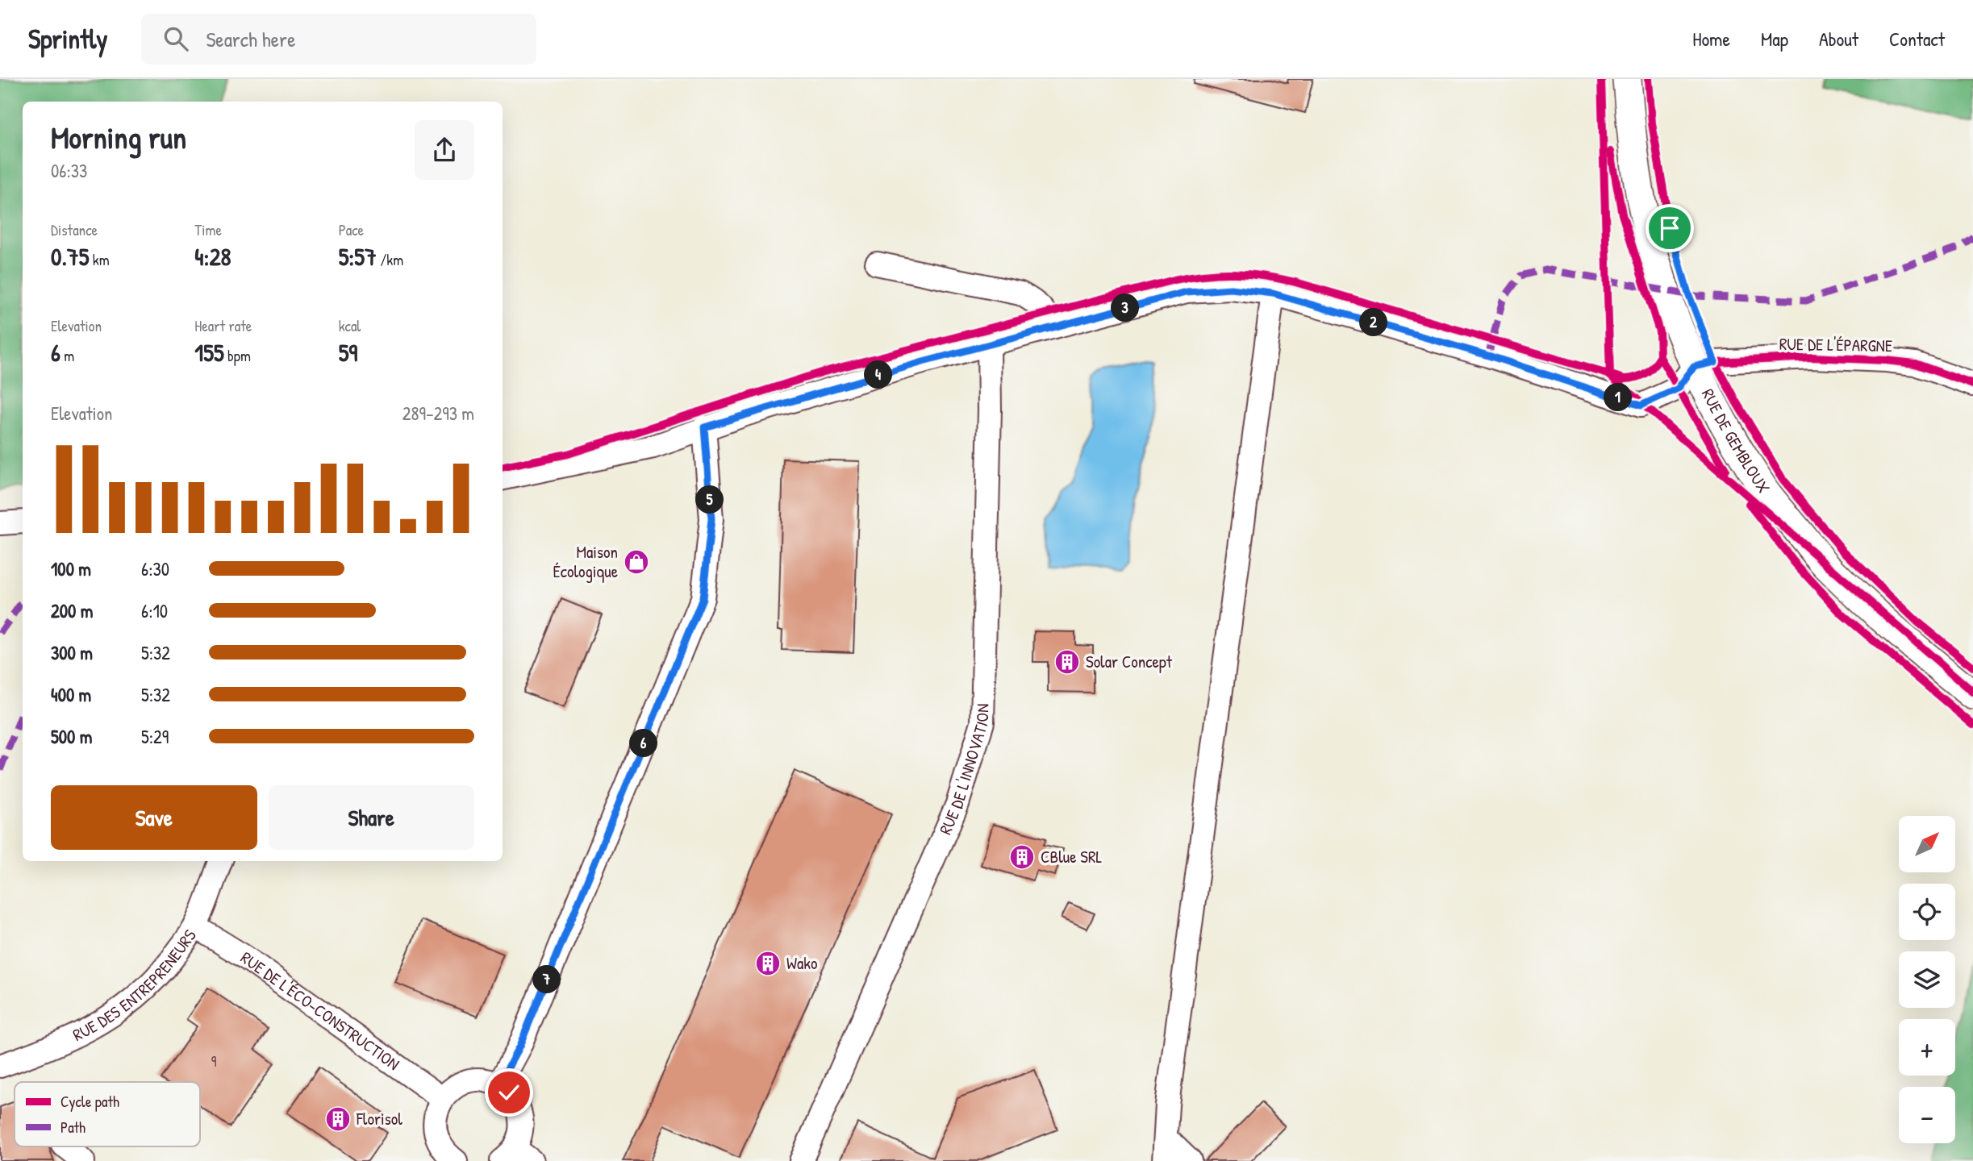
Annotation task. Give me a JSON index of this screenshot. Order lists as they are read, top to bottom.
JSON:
{
  "streets": {
    "main road": ["RUE DE GEMBLOUX"],
    "street": [
      "RUE DE L'ÉPARGNE",
      "RUE DE L'INNOVATION",
      "RUE DES ENTREPRENEURS",
      "RUE DE L'ÉCO-CONSTRUCTION"
    ]
  },
  "crossings": [
    ["RUE DE L'ÉPARGNE", "RUE DE GEMBLOUX"],
    ["RUE DES ENTREPRENEURS", "RUE DE L'ÉCO-CONSTRUCTION"]
  ],
  "places": {
    "shop": ["Maison Écologique"],
    "building": [
      "Solar Concept",
      "CBlue SRL",
      "Wako",
      "Florisol"
    ]
  },
  "house_numbers": ["9"],
  "legend": ["Cycle path", "Path"],
  "north": "top right",
  "page": {
    "header": "Sprintly",
    "search": "Search here",
    "nav": [
      "Home",
      "Map",
      "About",
      "Contact"
    ],
    "heading": ["Morning run", "06:33"],
    "stats": [
      ["Distance", "0.75 km"],
      ["Time", "4:28"],
      ["Pace", "5:57 /km"],
      ["Elevation", "6 m"],
      ["Heart rate", "155 bpm"],
      ["kcal", "59"]
    ],
    "pins": [
      "3",
      "2",
      "4",
      "1",
      "5",
      "6",
      "7"
    ],
    "chart": ["Elevation", "289–293 m"],
    "list": [
      {
        "name": "100 m",
        "note": "6:30"
      },
      {
        "name": "200 m",
        "note": "6:10"
      },
      {
        "name": "300 m",
        "note": "5:32"
      },
      {
        "name": "400 m",
        "note": "5:32"
      },
      {
        "name": "500 m",
        "note": "5:29"
      }
    ],
    "buttons": ["Save", "Share"],
    "map_buttons": ["+", "−"]
  }
}
